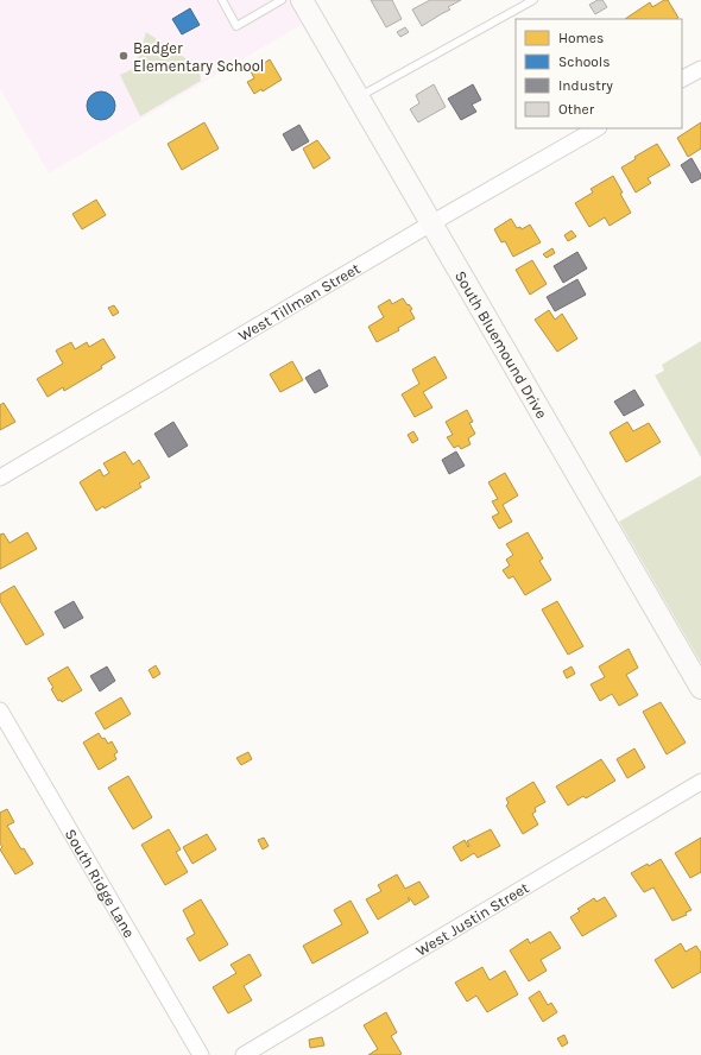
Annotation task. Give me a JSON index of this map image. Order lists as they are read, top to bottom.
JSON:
{
  "streets": {
    "main road": ["South Bluemound Drive"],
    "street": ["West Tillman Street", "South Ridge Lane", "West Justin Street"]
  },
  "crossings": [
    ["West Tillman Street", "South Bluemound Drive"]
  ],
  "places": ["Badger Elementary School"],
  "legend": [
    "Homes",
    "Schools",
    "Industry",
    "Other"
  ]
}
